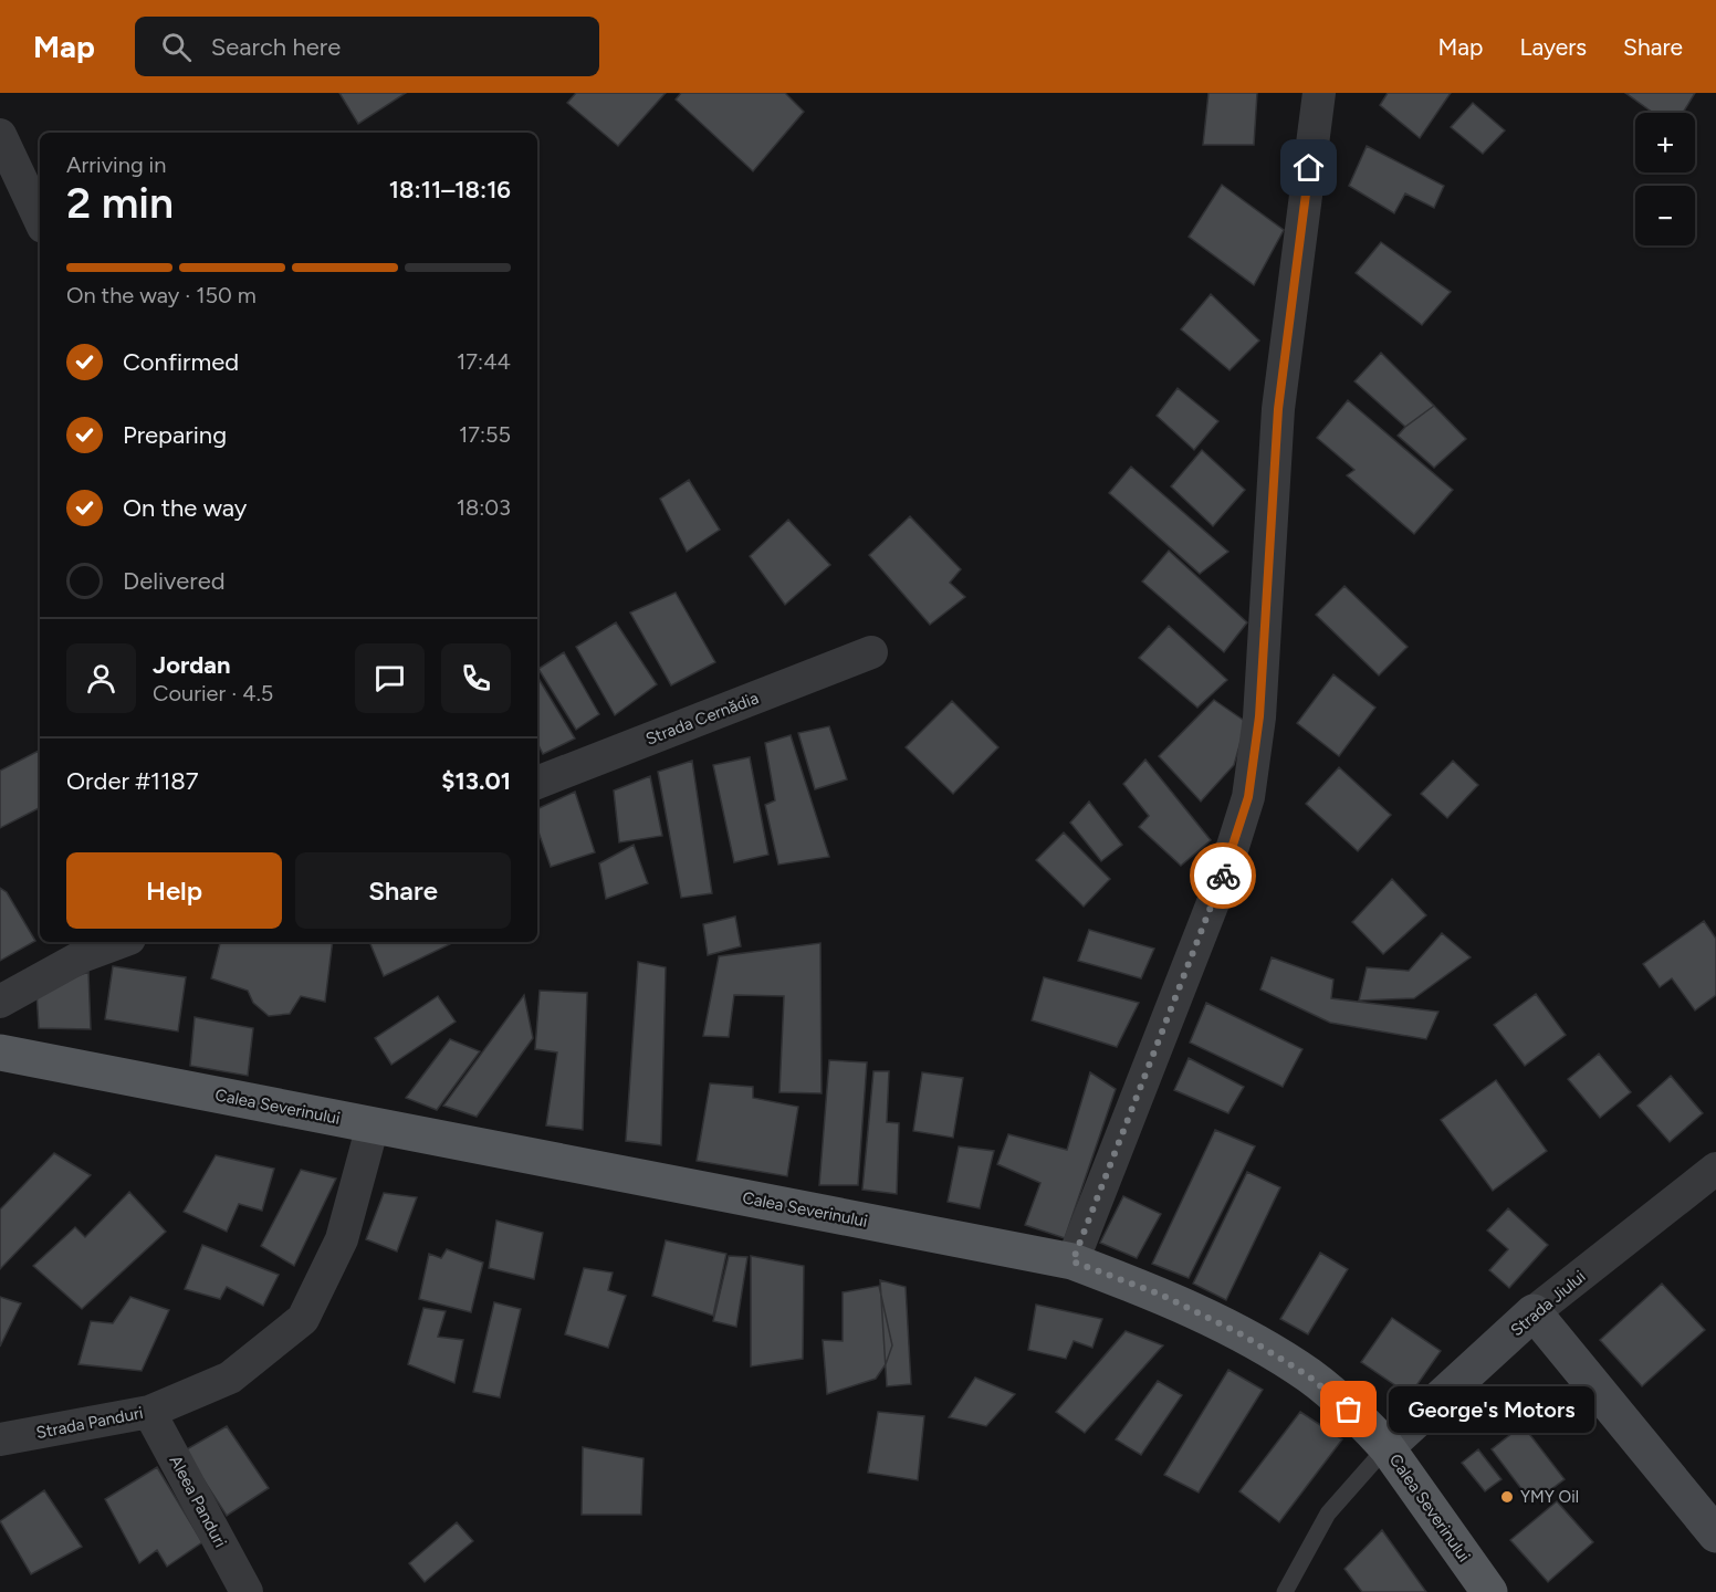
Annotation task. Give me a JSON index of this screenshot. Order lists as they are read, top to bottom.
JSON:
{
  "streets": {
    "main road": ["Calea Severinului"],
    "street": [
      "Strada Cernădia",
      "Strada Jiului",
      "Strada Panduri",
      "Aleea Panduri"
    ]
  },
  "crossings": [
    ["Calea Severinului", "Strada Jiului"],
    ["Calea Severinului", "Strada Panduri"],
    ["Strada Panduri", "Aleea Panduri"]
  ],
  "places": ["George's Motors", "YMY Oil"],
  "page": {
    "header": "Map",
    "search": "Search here",
    "nav": ["Map", "Layers", "Share"],
    "map_buttons": ["+", "−"],
    "heading": ["2 min", "Arriving in", "18:11–18:16"],
    "panel": [
      "Jordan",
      "Courier · 4.5",
      "Order #1187",
      "$13.01"
    ],
    "bar": "On the way · 150 m",
    "list": [
      ["Confirmed", "17:44"],
      ["Preparing", "17:55"],
      ["On the way", "18:03"],
      "Delivered"
    ],
    "buttons": ["Help", "Share"],
    "bubble": "George's Motors"
  }
}
